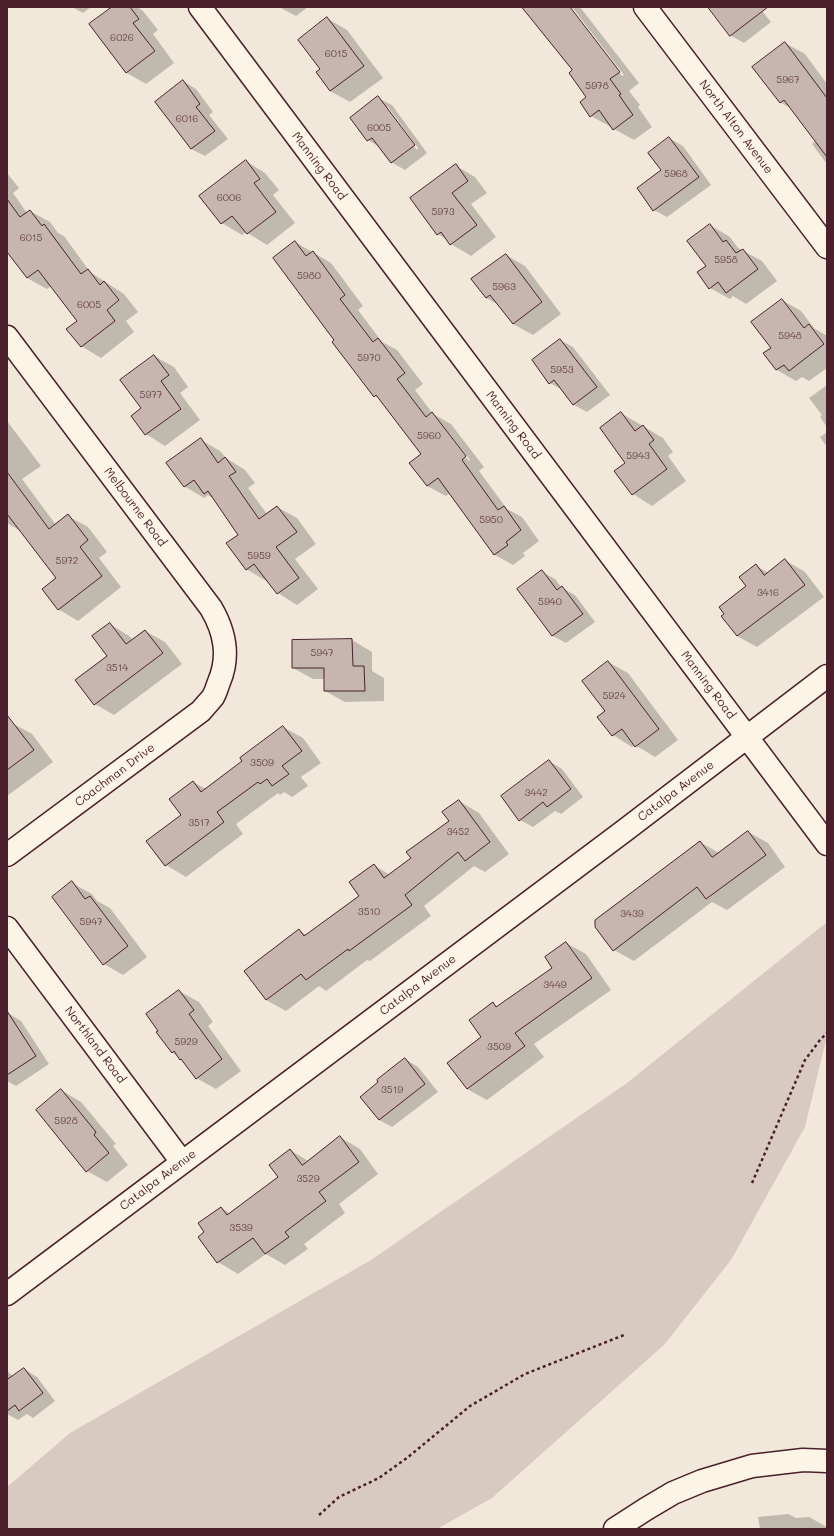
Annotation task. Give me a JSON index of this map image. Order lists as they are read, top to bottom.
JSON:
{
  "streets": {
    "street": [
      "North Alton Avenue",
      "Manning Road",
      "Melbourne Road",
      "Coachman Drive",
      "Catalpa Avenue",
      "Northland Road"
    ]
  },
  "crossings": [
    ["Manning Road", "Catalpa Avenue"],
    ["Melbourne Road", "Coachman Drive"],
    ["Catalpa Avenue", "Northland Road"]
  ],
  "house_numbers": [
    "6026",
    "6015",
    "5967",
    "5978",
    "6016",
    "6005",
    "5968",
    "6006",
    "5973",
    "6015",
    "5958",
    "5980",
    "5963",
    "6005",
    "5948",
    "5970",
    "5953",
    "5977",
    "5960",
    "5943",
    "5950",
    "5959",
    "5972",
    "3416",
    "5940",
    "5947",
    "3514",
    "5924",
    "3509",
    "3442",
    "3517",
    "3452",
    "3510",
    "3439",
    "5947",
    "3449",
    "5929",
    "3509",
    "3519",
    "5928",
    "3529",
    "3539"
  ]
}
